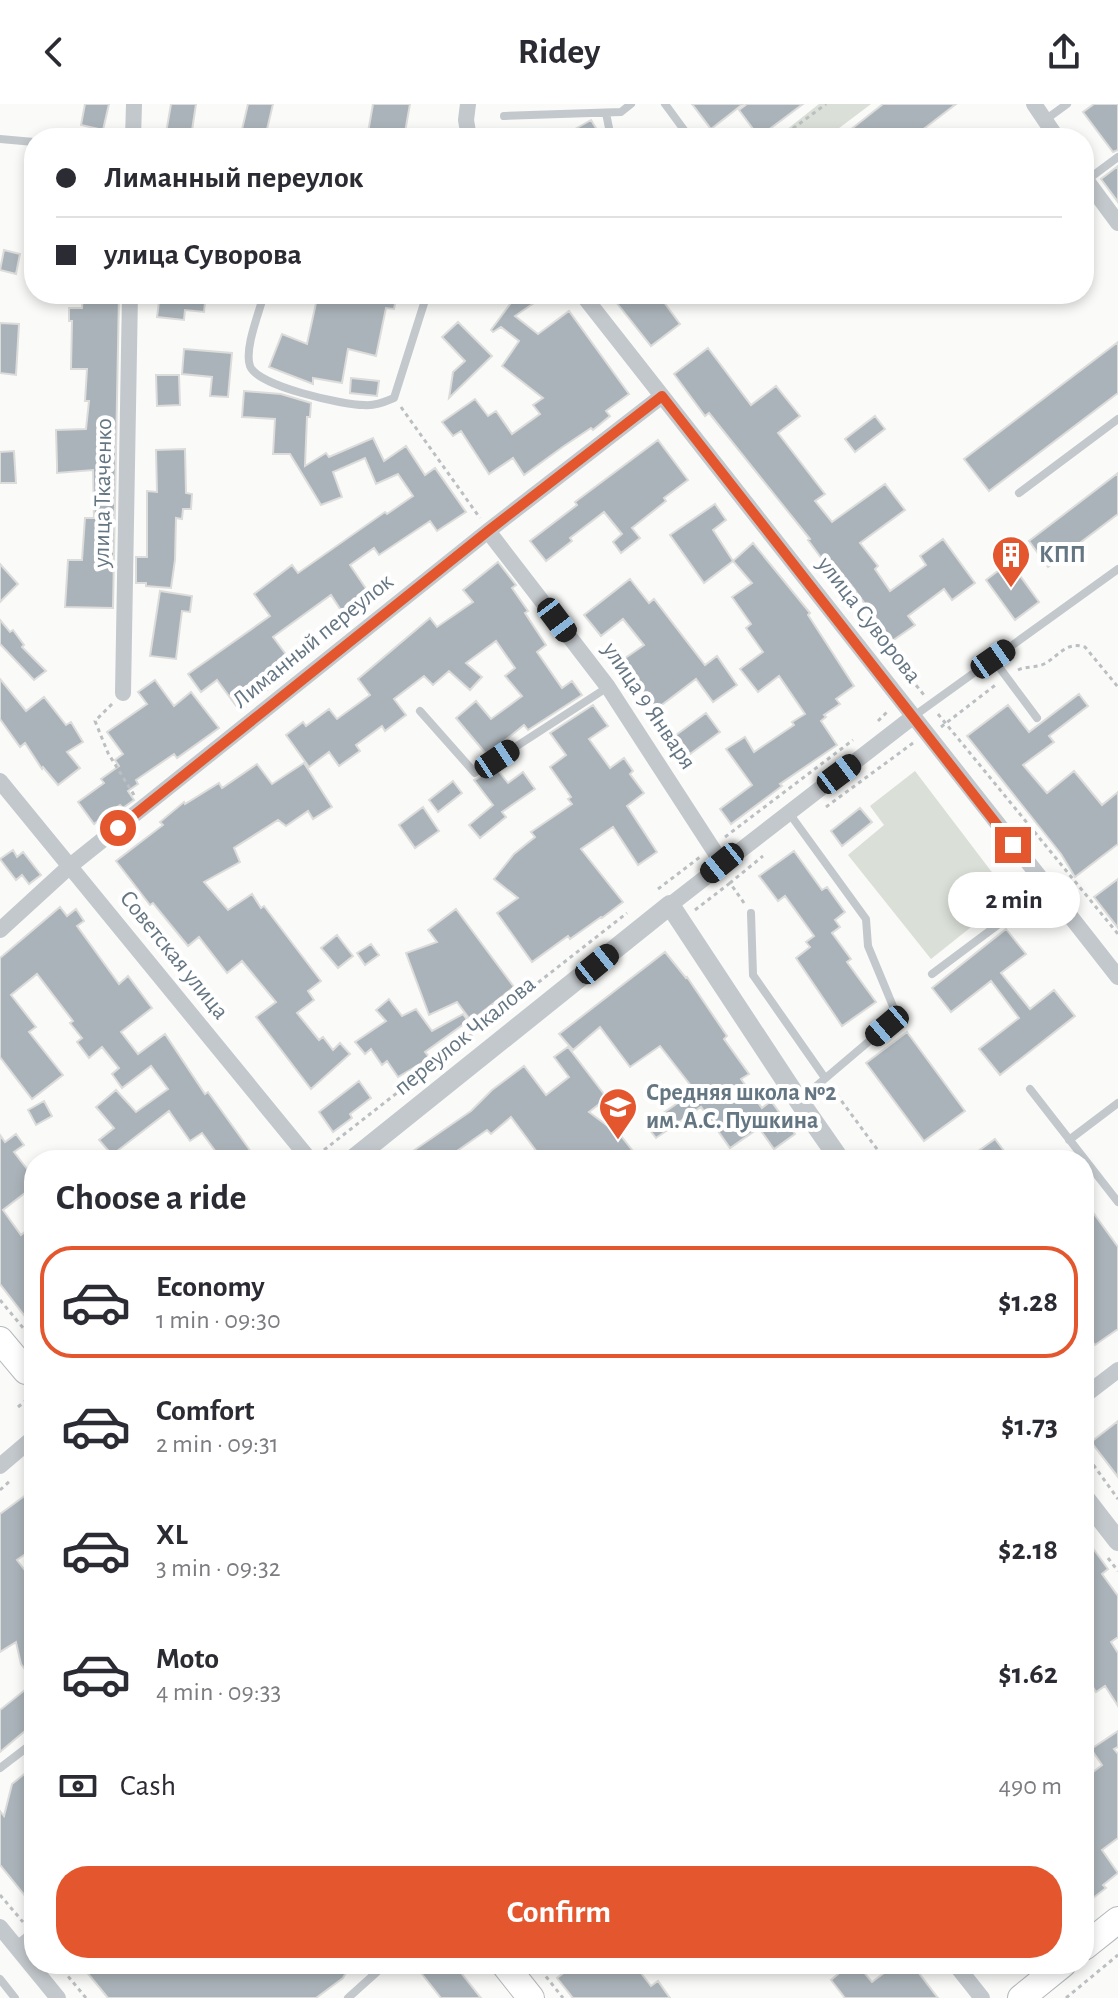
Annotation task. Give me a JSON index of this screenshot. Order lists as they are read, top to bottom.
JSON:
{
  "streets": {
    "street": [
      "улица Ткаченко",
      "улица Суворова",
      "Лиманный переулок",
      "улица 9 Января",
      "Советская улица",
      "переулок Чкалова"
    ]
  },
  "crossings": [
    ["улица Суворова", "Лиманный переулок"],
    ["улица Суворова", "переулок Чкалова"],
    ["Лиманный переулок", "улица 9 Января"],
    ["Лиманный переулок", "Советская улица"],
    ["улица 9 Января", "переулок Чкалова"]
  ],
  "places": {
    "building": ["КПП"],
    "school or university": ["Средняя школа №2 им. А.С. Пушкина"]
  },
  "page": {
    "header": "Ridey",
    "banner": ["Лиманный переулок", "улица Суворова"],
    "bubble": "2 min",
    "heading": "Choose a ride",
    "list": [
      {
        "name": "Economy",
        "note": "1 min · 09:30",
        "value": "$1.28"
      },
      {
        "name": "Comfort",
        "note": "2 min · 09:31",
        "value": "$1.73"
      },
      {
        "name": "XL",
        "note": "3 min · 09:32",
        "value": "$2.18"
      },
      {
        "name": "Moto",
        "note": "4 min · 09:33",
        "value": "$1.62"
      }
    ],
    "pay": ["Cash", "490 m"],
    "buttons": "Confirm"
  }
}
